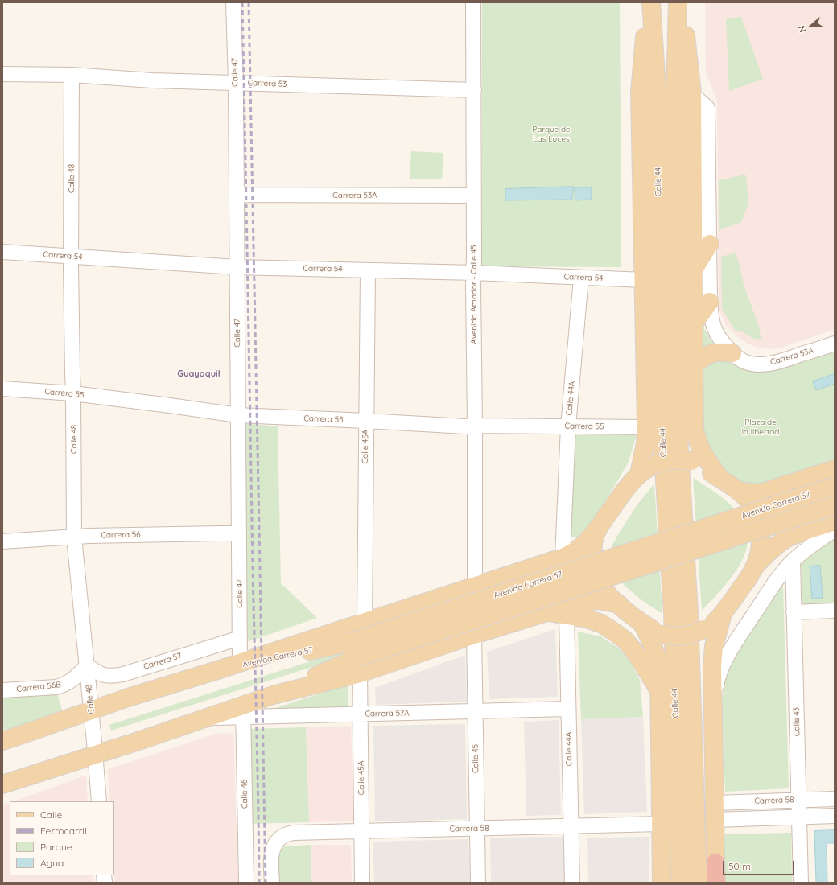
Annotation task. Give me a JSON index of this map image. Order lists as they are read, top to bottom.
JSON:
{
  "streets": {
    "main road": ["Calle 44", "Avenida Carrera 57"],
    "street": [
      "Calle 47",
      "Carrera 53",
      "Calle 48",
      "Carrera 53A",
      "Carrera 54",
      "Avenida Amador - Calle 45",
      "Carrera 55",
      "Calle 44A",
      "Calle 45A",
      "Carrera 56",
      "Carrera 57",
      "Carrera 56B",
      "Carrera 57A",
      "Calle 43",
      "Calle 45",
      "Calle 46",
      "Carrera 58"
    ]
  },
  "crossings": [
    ["Calle 47", "Carrera 53"],
    ["Calle 47", "Carrera 53A"],
    ["Calle 47", "Carrera 54"],
    ["Calle 47", "Carrera 55"],
    ["Calle 47", "Avenida Carrera 57"],
    ["Calle 47", "Carrera 56"],
    ["Calle 47", "Carrera 57"],
    ["Carrera 53", "Calle 48"],
    ["Carrera 53", "Avenida Amador - Calle 45"],
    ["Calle 48", "Carrera 54"],
    ["Calle 48", "Carrera 55"],
    ["Calle 48", "Avenida Carrera 57"],
    ["Calle 48", "Carrera 56"],
    ["Calle 48", "Carrera 57"],
    ["Calle 48", "Carrera 56B"],
    ["Calle 44", "Carrera 54"],
    ["Calle 44", "Carrera 55"],
    ["Calle 44", "Carrera 58"],
    ["Carrera 53A", "Avenida Amador - Calle 45"],
    ["Carrera 54", "Avenida Amador - Calle 45"],
    ["Carrera 54", "Calle 44A"],
    ["Carrera 54", "Calle 45A"],
    ["Avenida Amador - Calle 45", "Carrera 55"],
    ["Avenida Amador - Calle 45", "Avenida Carrera 57"],
    ["Carrera 55", "Calle 44A"],
    ["Carrera 55", "Calle 45A"],
    ["Calle 44A", "Avenida Carrera 57"],
    ["Calle 44A", "Carrera 57A"],
    ["Calle 44A", "Carrera 58"],
    ["Calle 45A", "Avenida Carrera 57"],
    ["Calle 45A", "Carrera 57A"],
    ["Calle 45A", "Carrera 58"],
    ["Avenida Carrera 57", "Carrera 57A"],
    ["Avenida Carrera 57", "Calle 45"],
    ["Avenida Carrera 57", "Calle 46"],
    ["Carrera 57", "Carrera 56B"],
    ["Carrera 57A", "Calle 45"],
    ["Carrera 57A", "Calle 46"],
    ["Calle 43", "Carrera 58"],
    ["Calle 45", "Carrera 58"]
  ],
  "districts": ["Guayaquil"],
  "parks": ["Parque de Las Luces", "Plaza de la libertad"],
  "legend": [
    "Calle",
    "Ferrocarril",
    "Parque",
    "Agua"
  ],
  "scale_bar": "50 m",
  "north": "left"
}
